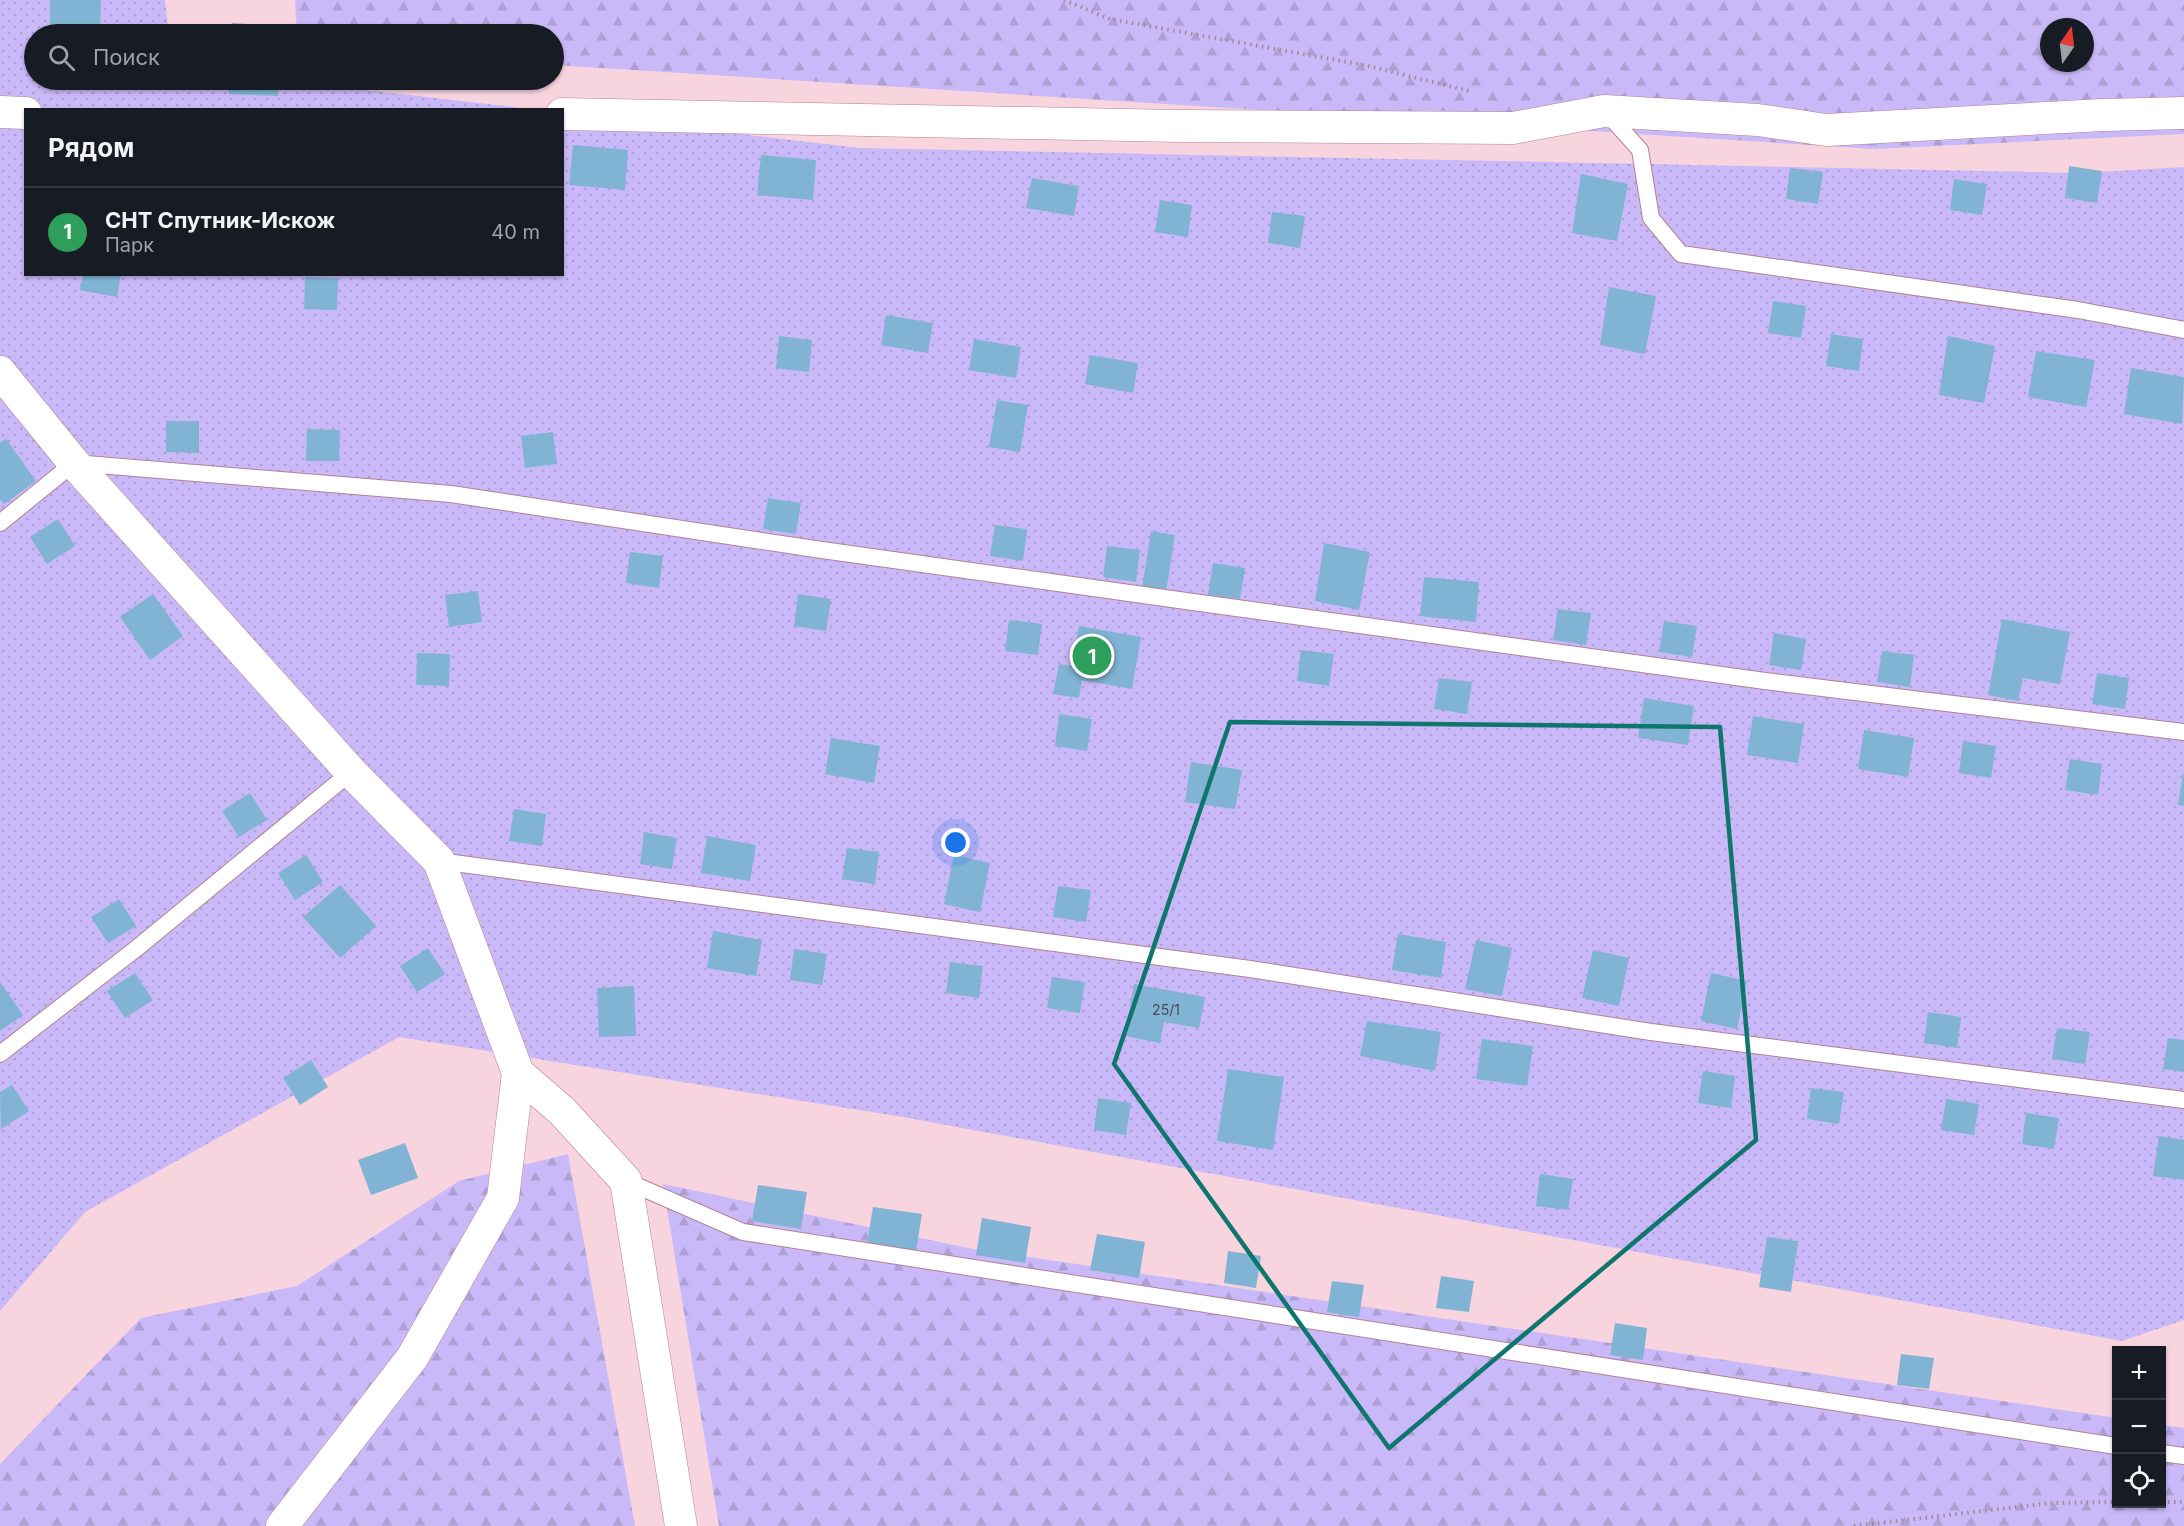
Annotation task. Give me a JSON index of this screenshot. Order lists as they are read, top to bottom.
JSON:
{
  "house_numbers": ["25/1"],
  "north": "top",
  "page": {
    "search": "Поиск",
    "heading": "Рядом",
    "list": [
      {
        "mark": "1",
        "name": "СНТ Спутник-Искож",
        "note": "Парк",
        "value": "40 m"
      }
    ],
    "pins": "1",
    "map_buttons": ["+", "−"]
  }
}
